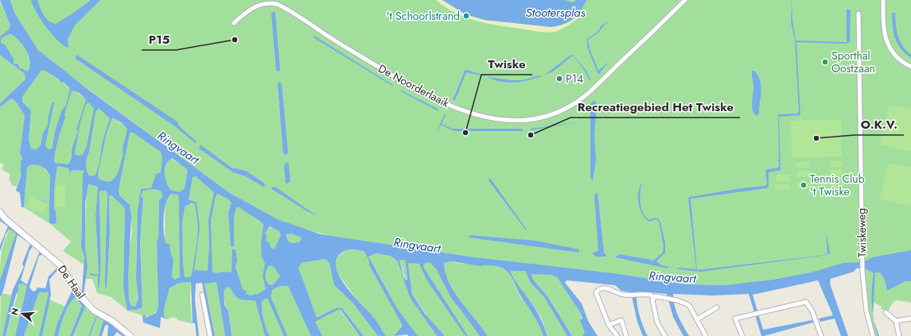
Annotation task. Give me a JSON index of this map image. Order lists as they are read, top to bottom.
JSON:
{
  "streets": {
    "street": ["De Noorderlaaik", "Twiskeweg", "De Haal"]
  },
  "water": ["Stootersplas", "Ringvaart"],
  "places": [
    "'t Schoorlstrand",
    "P15",
    "Sporthal Oostzaan",
    "P14",
    "Twiske",
    "Recreatiegebied Het Twiske",
    "O.K.V.",
    "Tennis Club 't Twiske"
  ],
  "north": "left"
}
